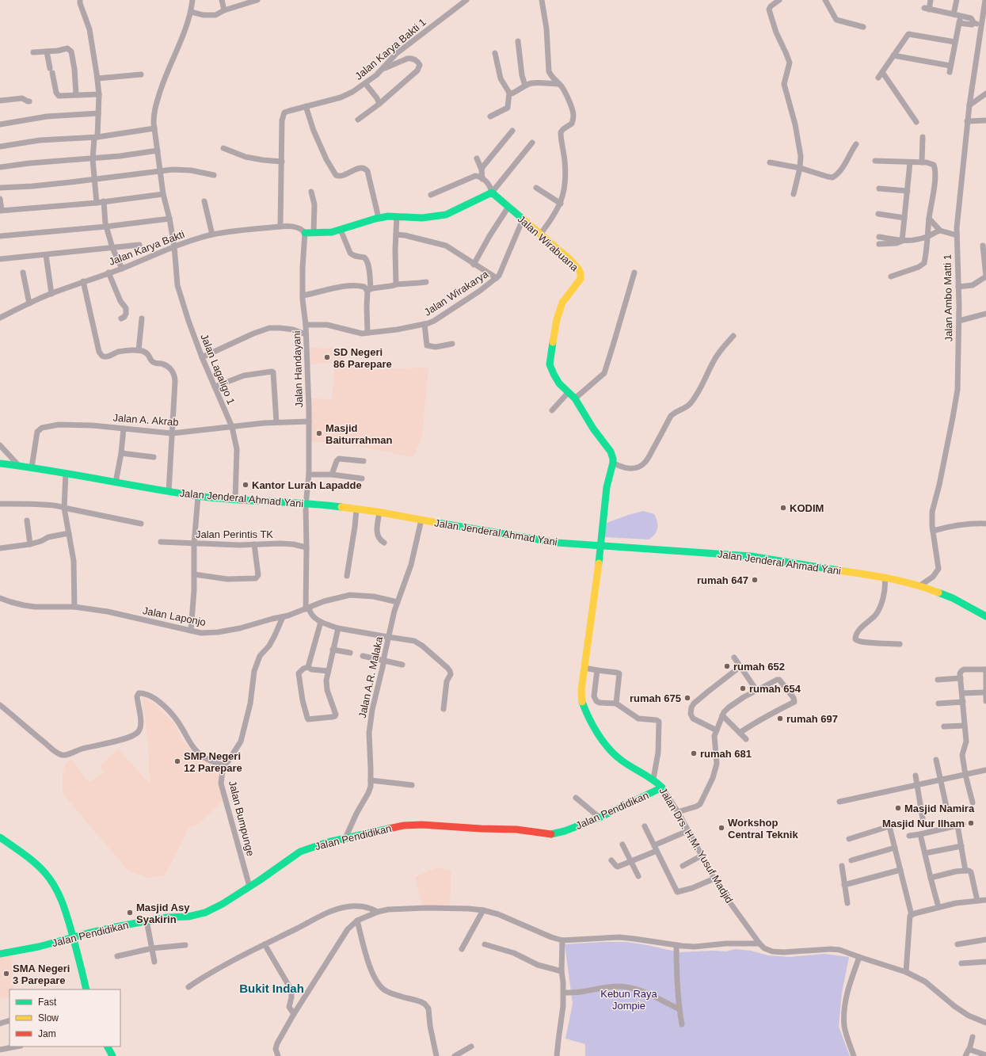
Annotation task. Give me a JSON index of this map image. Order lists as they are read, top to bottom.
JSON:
{
  "streets": {
    "main road": [
      "Jalan Wirabuana",
      "Jalan Jenderal Ahmad Yani",
      "Jalan Pendidikan",
      "Jalan Drs. H.M. Yusuf Madjid"
    ],
    "street": [
      "Jalan Karya Bakti 1",
      "Jalan Karya Bakti",
      "Jalan Wirakarya",
      "Jalan Ambo Matti 1",
      "Jalan Lagaligo 1",
      "Jalan Handayani",
      "Jalan A. Akrab",
      "Jalan Perintis TK",
      "Jalan Laponjo",
      "Jalan A.R. Malaka",
      "Jalan Bumpunge"
    ]
  },
  "crossings": [
    ["Jalan Karya Bakti 1", "Jalan Karya Bakti"],
    ["Jalan Wirabuana", "Jalan Wirakarya"],
    ["Jalan Karya Bakti", "Jalan Lagaligo 1"],
    ["Jalan Karya Bakti", "Jalan Handayani"],
    ["Jalan Wirakarya", "Jalan Handayani"],
    ["Jalan Ambo Matti 1", "Jalan Jenderal Ahmad Yani"],
    ["Jalan Lagaligo 1", "Jalan A. Akrab"],
    ["Jalan Lagaligo 1", "Jalan Jenderal Ahmad Yani"],
    ["Jalan Handayani", "Jalan A. Akrab"],
    ["Jalan Handayani", "Jalan Jenderal Ahmad Yani"],
    ["Jalan Handayani", "Jalan Perintis TK"],
    ["Jalan Handayani", "Jalan Laponjo"],
    ["Jalan A. Akrab", "Jalan Jenderal Ahmad Yani"],
    ["Jalan Jenderal Ahmad Yani", "Jalan A.R. Malaka"],
    ["Jalan Jenderal Ahmad Yani", "Jalan Drs. H.M. Yusuf Madjid"],
    ["Jalan Laponjo", "Jalan A.R. Malaka"],
    ["Jalan A.R. Malaka", "Jalan Pendidikan"],
    ["Jalan Pendidikan", "Jalan Bumpunge"],
    ["Jalan Pendidikan", "Jalan Drs. H.M. Yusuf Madjid"]
  ],
  "districts": ["Bukit Indah"],
  "parks": ["Kebun Raya Jompie"],
  "places": [
    "SD Negeri 86 Parepare",
    "Masjid Baiturrahman",
    "Kantor Lurah Lapadde",
    "KODIM",
    "rumah 647",
    "rumah 652",
    "rumah 654",
    "rumah 675",
    "rumah 697",
    "rumah 681",
    "SMP Negeri 12 Parepare",
    "Masjid Namira",
    "Masjid Nur Ilham",
    "Workshop Central Teknik",
    "Masjid Asy Syakirin",
    "SMA Negeri 3 Parepare"
  ],
  "legend": ["Fast", "Slow", "Jam"]
}
